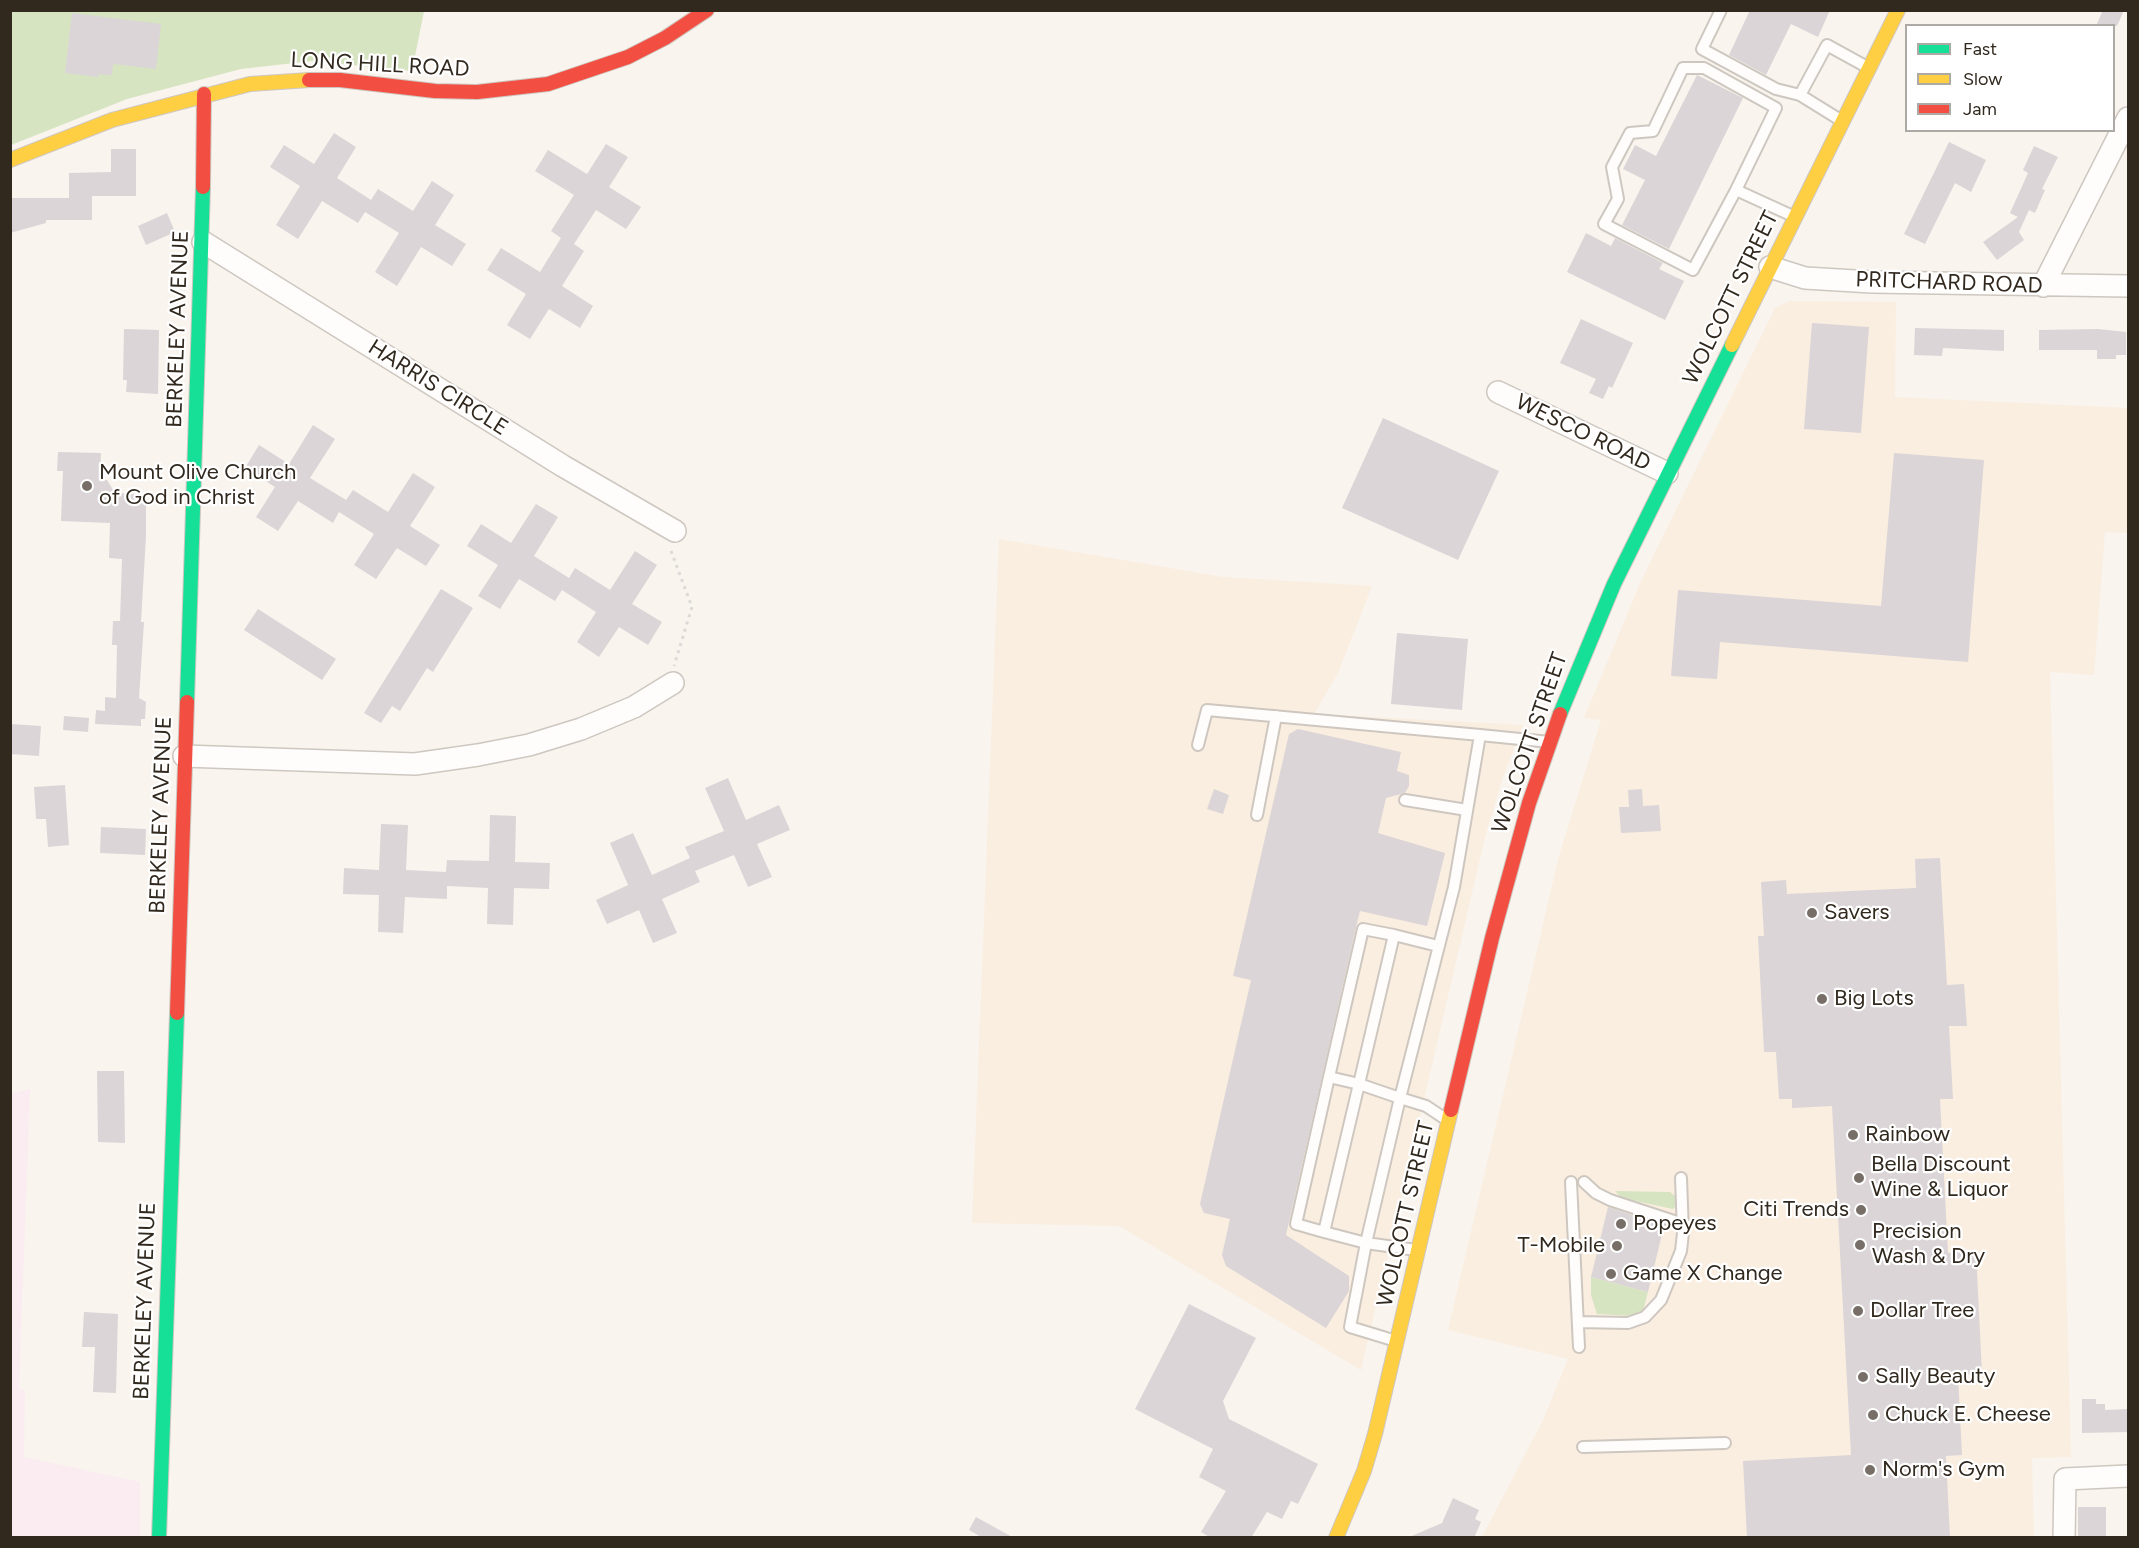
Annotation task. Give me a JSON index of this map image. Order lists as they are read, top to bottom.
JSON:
{
  "streets": {
    "main road": ["LONG HILL ROAD", "WOLCOTT STREET", "BERKELEY AVENUE"],
    "street": ["PRITCHARD ROAD", "HARRIS CIRCLE", "WESCO ROAD"]
  },
  "crossings": [
    ["LONG HILL ROAD", "BERKELEY AVENUE"],
    ["PRITCHARD ROAD", "WOLCOTT STREET"],
    ["WOLCOTT STREET", "WESCO ROAD"],
    ["BERKELEY AVENUE", "HARRIS CIRCLE"]
  ],
  "places": [
    "Mount Olive Church of God in Christ",
    "Savers",
    "Big Lots",
    "Rainbow",
    "Bella Discount Wine & Liquor",
    "Citi Trends",
    "Popeyes",
    "Precision Wash & Dry",
    "T-Mobile",
    "Game X Change",
    "Dollar Tree",
    "Sally Beauty",
    "Chuck E. Cheese",
    "Norm's Gym"
  ],
  "legend": ["Fast", "Slow", "Jam"]
}
